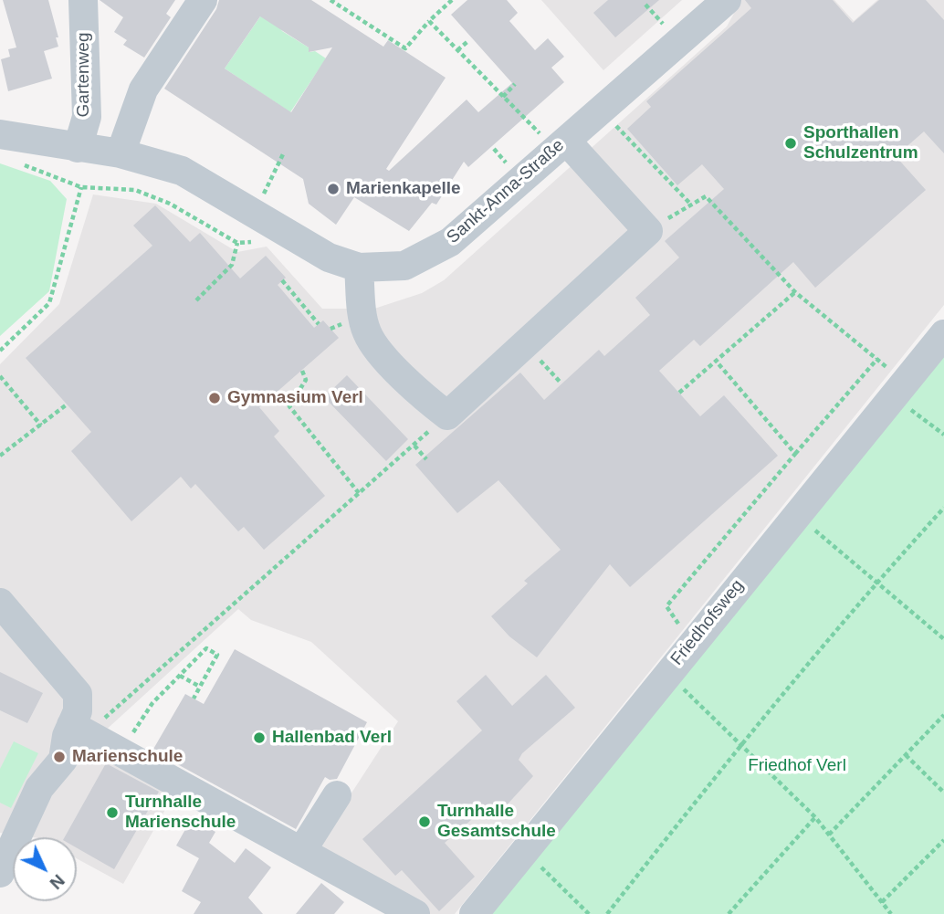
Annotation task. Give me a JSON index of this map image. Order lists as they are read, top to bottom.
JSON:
{
  "streets": {
    "street": ["Gartenweg", "Sankt-Anna-Straße", "Friedhofsweg"]
  },
  "crossings": [
    ["Gartenweg", "Sankt-Anna-Straße"]
  ],
  "parks": ["Friedhof Verl"],
  "places": [
    "Sporthallen Schulzentrum",
    "Marienkapelle",
    "Gymnasium Verl",
    "Hallenbad Verl",
    "Marienschule",
    "Turnhalle Marienschule",
    "Turnhalle Gesamtschule"
  ],
  "north": "bottom right"
}
